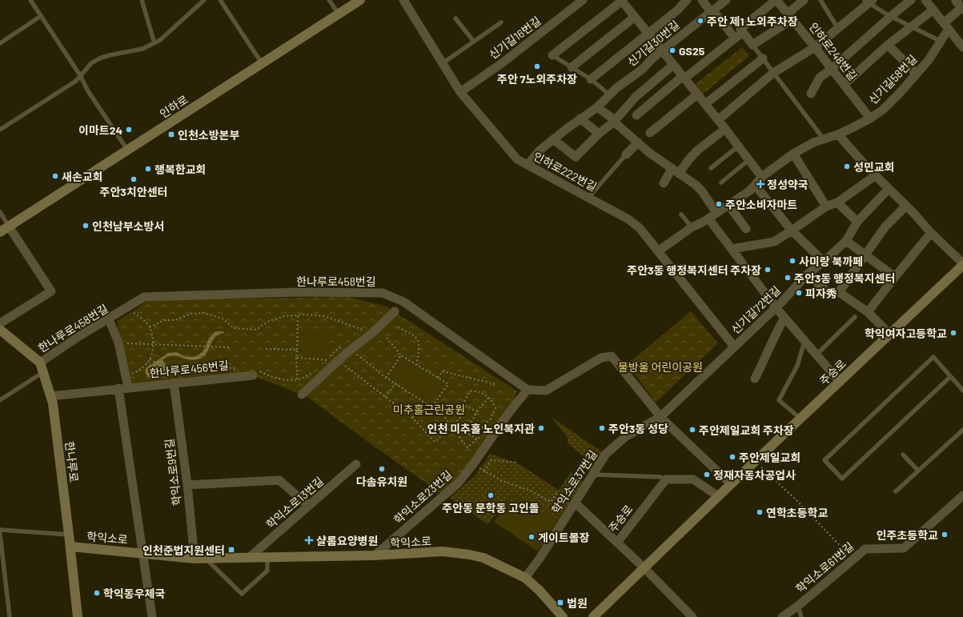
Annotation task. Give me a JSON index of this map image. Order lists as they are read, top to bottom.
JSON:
{
  "streets": {
    "street": [
      "신기길16번길",
      "신기길30번길",
      "인하로248번길",
      "신기길58번길",
      "인하로",
      "인하로222번길",
      "한나루로458번길",
      "신기길72번길",
      "한나루로456번길",
      "주승로",
      "한나루로",
      "학익소로9번길",
      "학익소로37번길",
      "학익소로23번길",
      "학익소로13번길",
      "학익소로",
      "학익소로61번길"
    ]
  },
  "crossings": [
    ["신기길16번길", "인하로222번길"],
    ["신기길30번길", "인하로222번길"],
    ["인하로248번길", "신기길58번길"],
    ["신기길58번길", "인하로222번길"],
    ["인하로222번길", "신기길72번길"],
    ["한나루로458번길", "한나루로"],
    ["한나루로458번길", "학익소로23번길"],
    ["신기길72번길", "학익소로37번길"],
    ["한나루로456번길", "한나루로"],
    ["한나루로456번길", "학익소로9번길"],
    ["한나루로", "학익소로"],
    ["학익소로9번길", "학익소로"],
    ["학익소로37번길", "학익소로"],
    ["학익소로23번길", "학익소로"],
    ["학익소로13번길", "학익소로"]
  ],
  "parks": ["물방울 어린이공원", "미추홀근린공원"],
  "places": {
    "other": [
      "주안 제1 노외주차장",
      "GS25",
      "주안 7노외주차장",
      "이마트24",
      "성민교회",
      "행복한교회",
      "새손교회",
      "주안3치안센터",
      "주안소비자마트",
      "인천남부소방서",
      "사미랑 북까페",
      "주안3동 행정복지센터 주차장",
      "주안3동 행정복지센터",
      "피자秀",
      "학익여자고등학교",
      "인천 미추홀 노인복지관",
      "주안3동 성당",
      "주안제일교회 주차장",
      "주안제일교회",
      "다솜유치원",
      "정재자동차공업사",
      "주안동 문학동 고인돌",
      "연학초등학교",
      "인주초등학교",
      "게이트볼장",
      "학익동우체국"
    ],
    "transit": ["인천소방본부", "인천준법지원센터", "법원"],
    "health": ["정성약국", "샬롬요양병원"]
  }
}
